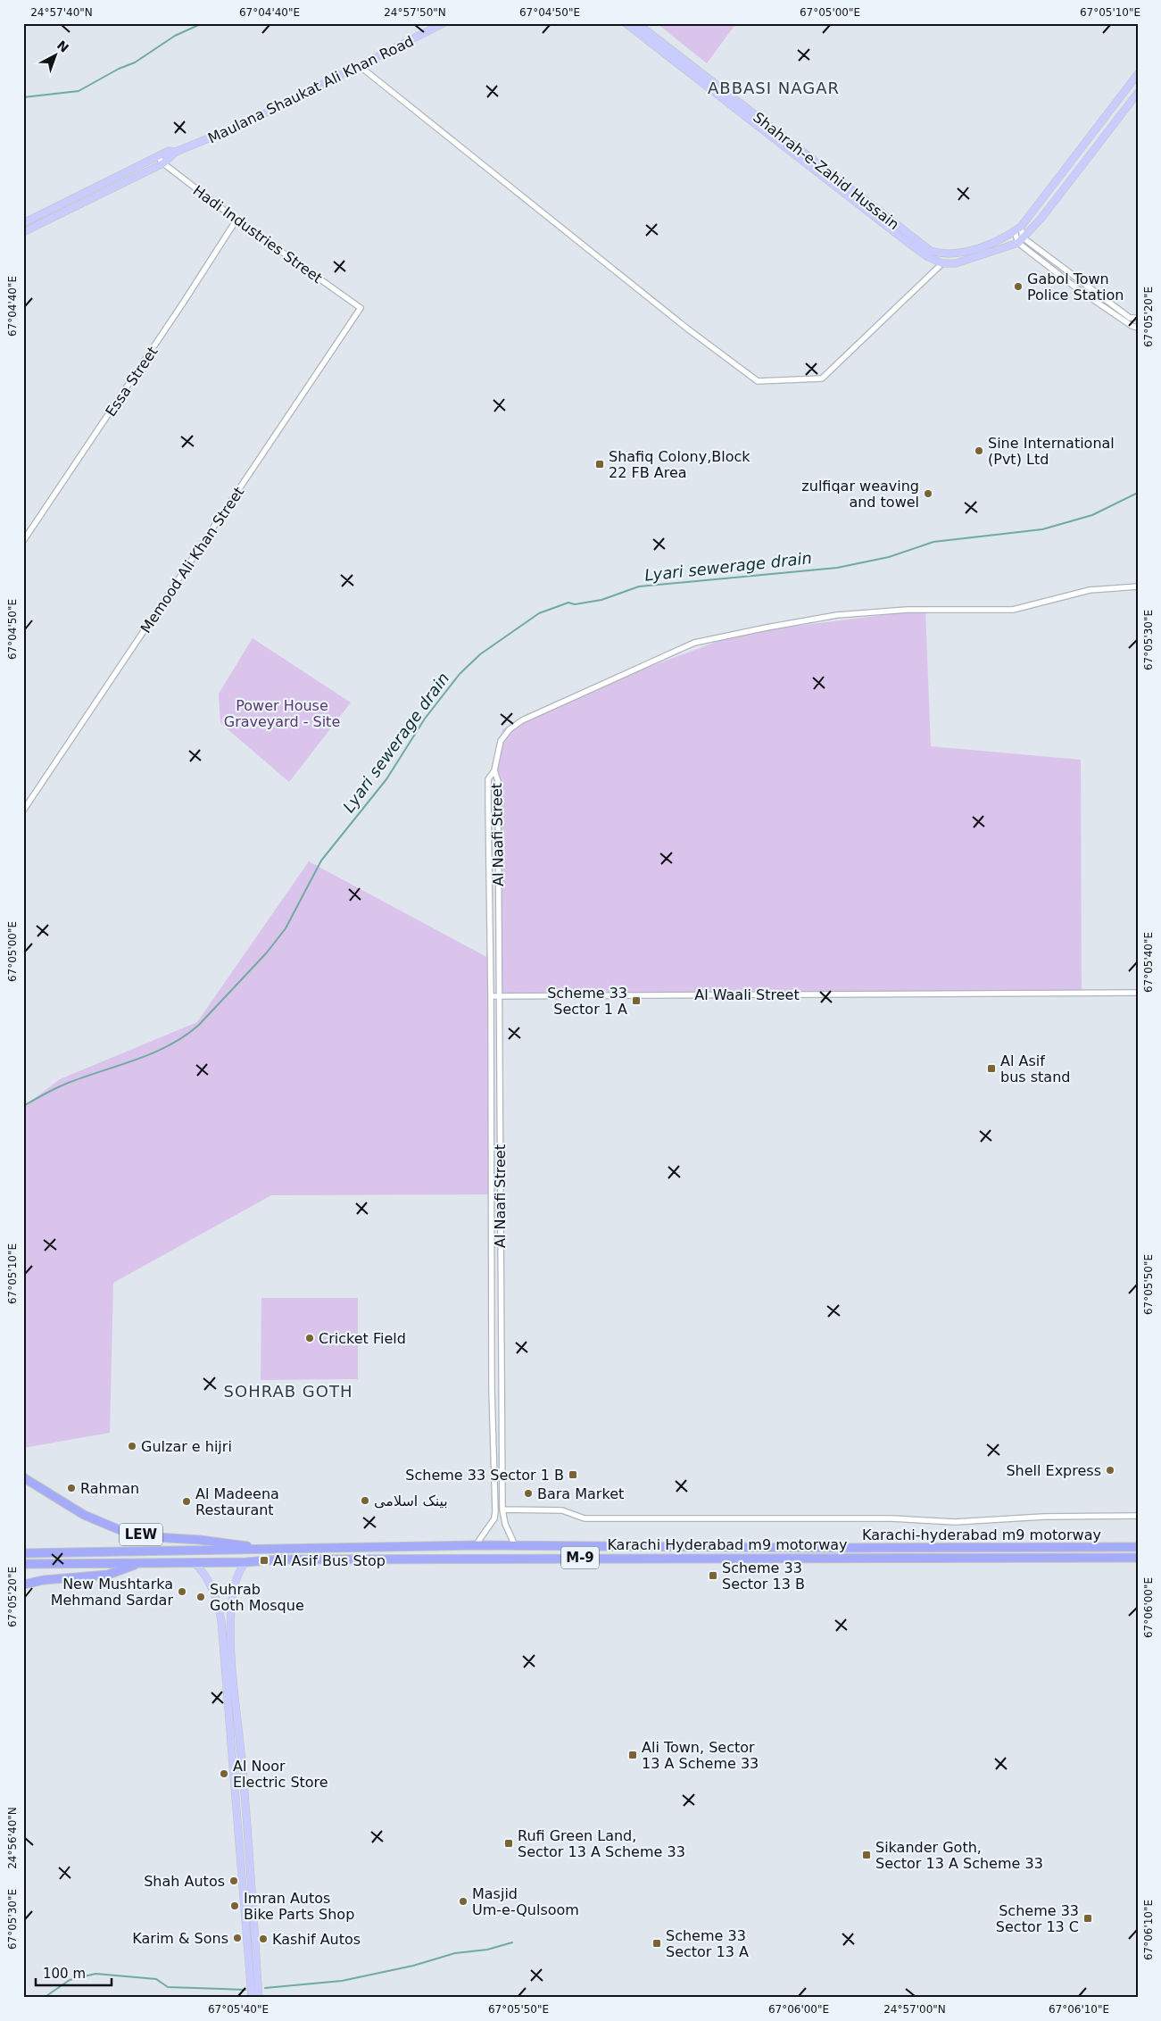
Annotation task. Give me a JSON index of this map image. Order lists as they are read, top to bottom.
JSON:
{
  "streets": {
    "highway": [
      "LEW",
      "Karachi-hyderabad m9 motorway",
      "Karachi Hyderabad m9 motorway",
      "M-9"
    ],
    "main road": ["Maulana Shaukat Ali Khan Road", "Shahrah-e-Zahid Hussain"],
    "street": [
      "Hadi Industries Street",
      "Essa Street",
      "Memood Ali Khan Street",
      "Al Naafi Street",
      "Al Waali Street"
    ]
  },
  "crossings": [
    ["Maulana Shaukat Ali Khan Road", "Hadi Industries Street"],
    ["Hadi Industries Street", "Essa Street"],
    ["Hadi Industries Street", "Memood Ali Khan Street"],
    ["Al Naafi Street", "Al Waali Street"],
    ["Al Naafi Street", "Karachi-hyderabad m9 motorway"],
    ["LEW", "Karachi-hyderabad m9 motorway"],
    ["LEW", "Karachi Hyderabad m9 motorway"]
  ],
  "districts": ["ABBASI NAGAR", "SOHRAB GOTH"],
  "water": ["Lyari sewerage drain"],
  "parks": ["Power House Graveyard - Site"],
  "places": {
    "other": [
      "Gabol Town Police Station",
      "Sine International (Pvt) Ltd",
      "zulfiqar weaving and towel",
      "Cricket Field",
      "Gulzar e hijri",
      "Shell Express",
      "Rahman",
      "Bara Market",
      "بینک اسلامی",
      "Al Madeena Restaurant",
      "New Mushtarka Mehmand Sardar",
      "Suhrab Goth Mosque",
      "Al Noor Electric Store",
      "Shah Autos",
      "Masjid Um-e-Qulsoom",
      "Imran Autos Bike Parts Shop",
      "Karim & Sons",
      "Kashif Autos"
    ],
    "transit": [
      "Shafiq Colony,Block 22 FB Area",
      "Scheme 33 Sector 1 A",
      "Al Asif bus stand",
      "Scheme 33 Sector 1 B",
      "Al Asif Bus Stop",
      "Scheme 33 Sector 13 B",
      "Ali Town, Sector 13 A Scheme 33",
      "Rufi Green Land, Sector 13 A Scheme 33",
      "Sikander Goth, Sector 13 A Scheme 33",
      "Scheme 33 Sector 13 C",
      "Scheme 33 Sector 13 A"
    ]
  },
  "scale_bar": "100 m",
  "north": "top right",
  "coordinates": [
    "24°57'40\"N",
    "67°04'40\"E",
    "24°57'50\"N",
    "67°04'50\"E",
    "67°05'00\"E",
    "67°05'10\"E",
    "67°05'20\"E",
    "67°05'30\"E",
    "67°05'40\"E",
    "67°05'50\"E",
    "67°06'00\"E",
    "24°56'40\"N",
    "67°06'10\"E",
    "24°57'00\"N"
  ]
}
